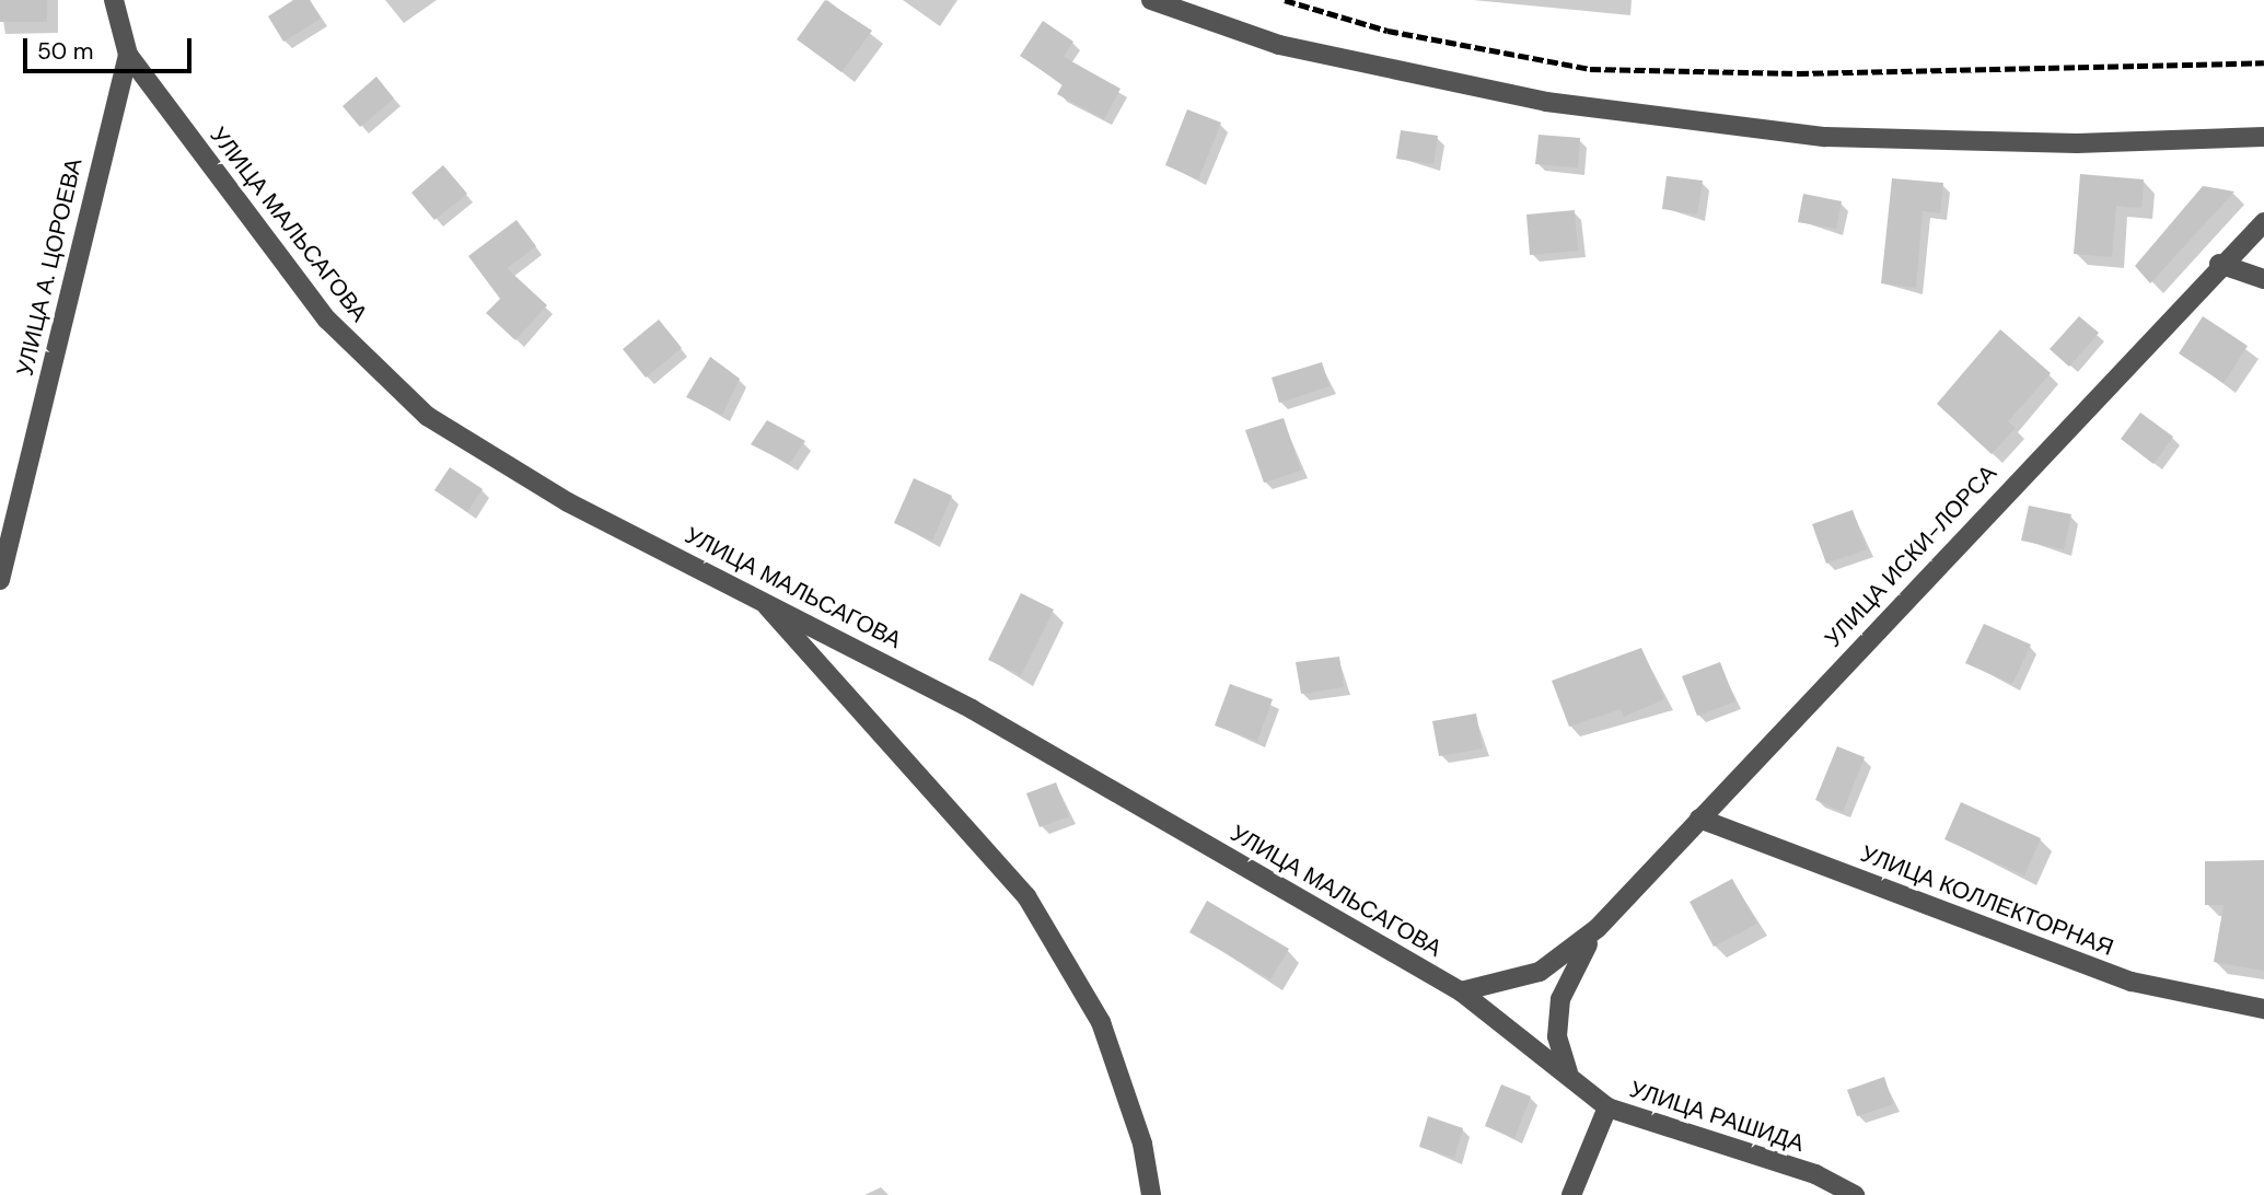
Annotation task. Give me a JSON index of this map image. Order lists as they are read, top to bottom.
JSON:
{
  "streets": {
    "street": [
      "УЛИЦА МАЛЬСАГОВА",
      "УЛИЦА А. ЦОРОЕВА",
      "УЛИЦА ИСКИ-ЛОРСА",
      "УЛИЦА КОЛЛЕКТОРНАЯ",
      "УЛИЦА РАШИДА"
    ]
  },
  "crossings": [
    ["УЛИЦА МАЛЬСАГОВА", "УЛИЦА А. ЦОРОЕВА"],
    ["УЛИЦА МАЛЬСАГОВА", "УЛИЦА РАШИДА"],
    ["УЛИЦА ИСКИ-ЛОРСА", "УЛИЦА КОЛЛЕКТОРНАЯ"]
  ],
  "scale_bar": "50 m"
}
